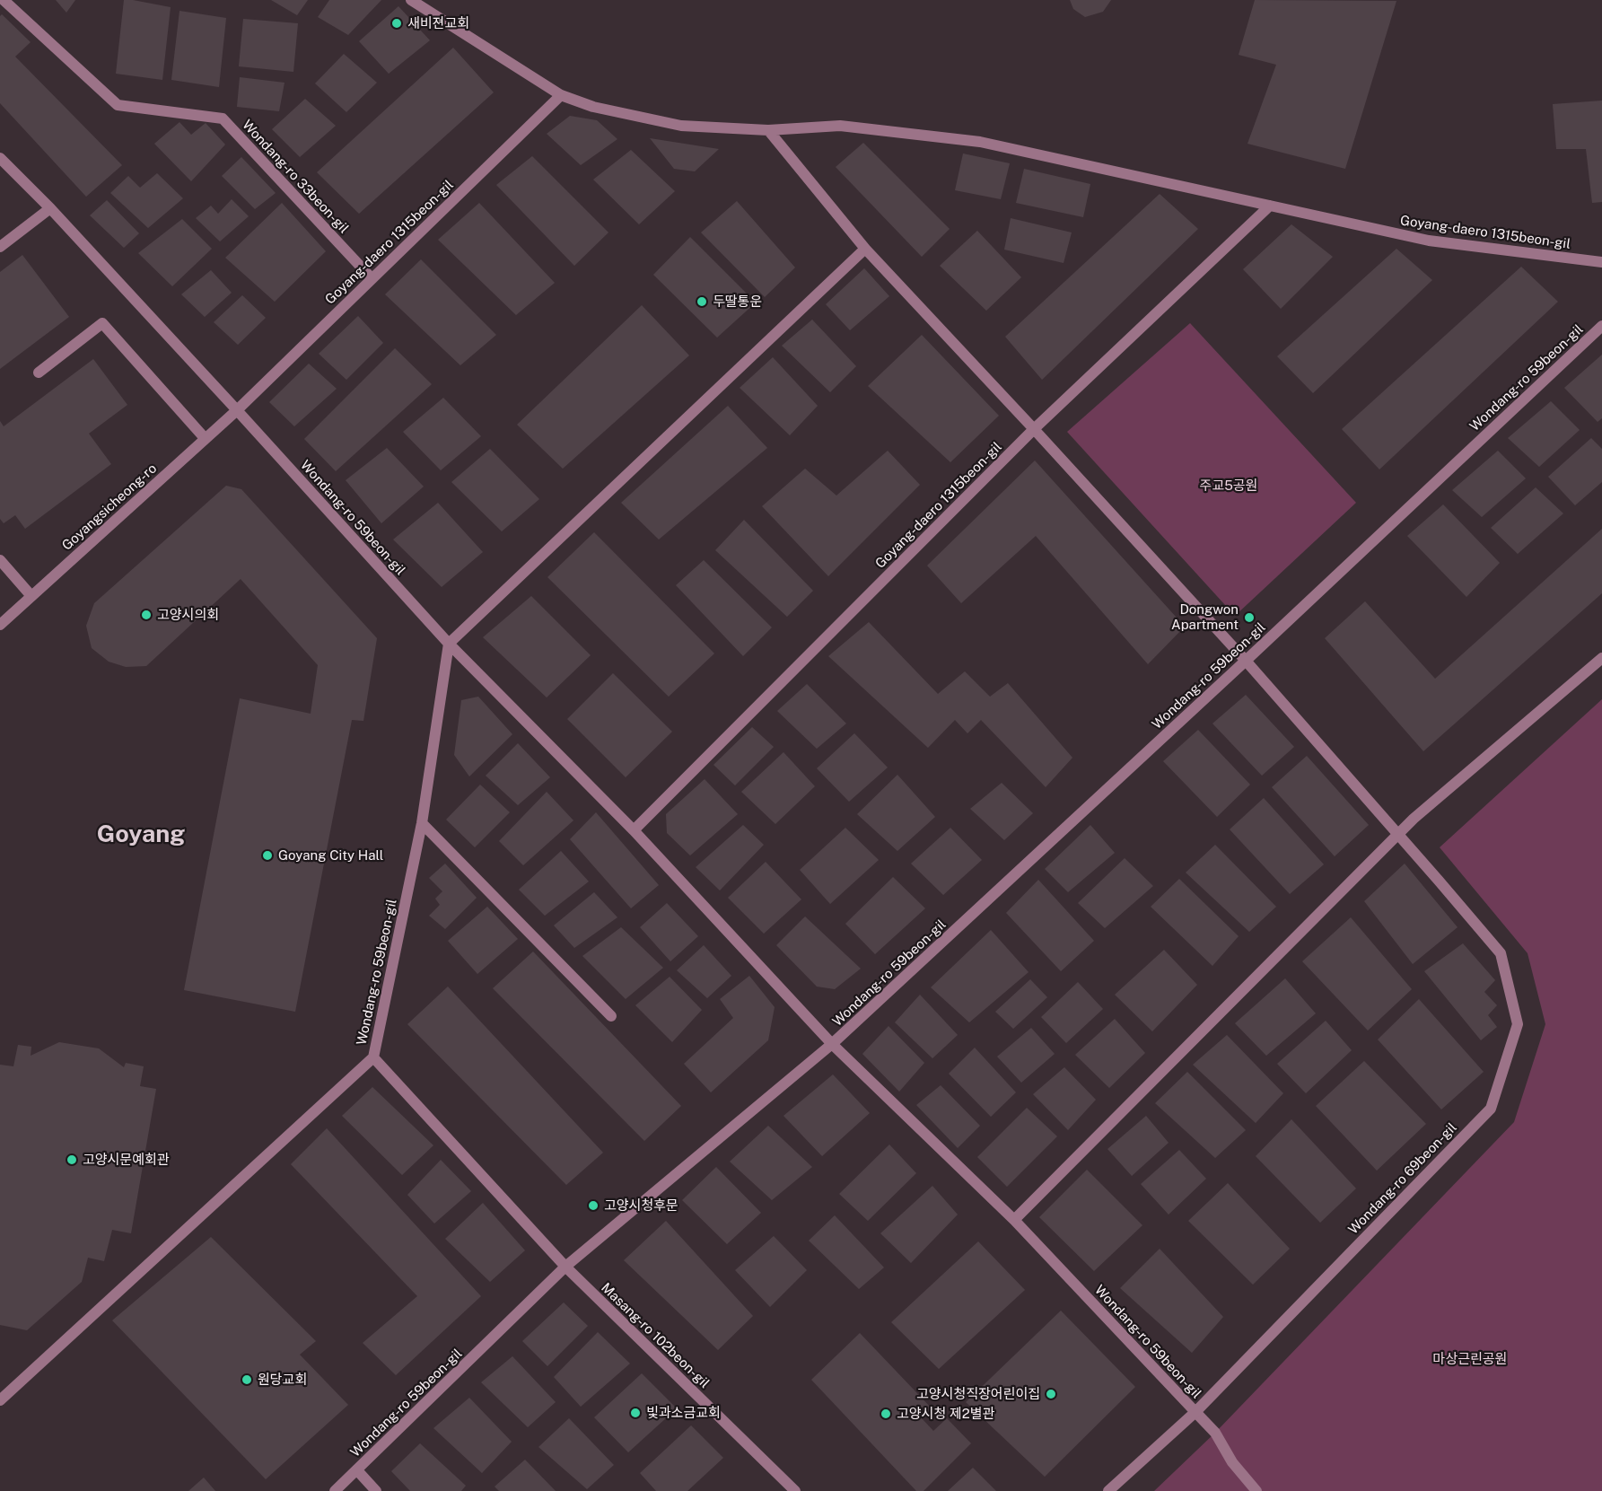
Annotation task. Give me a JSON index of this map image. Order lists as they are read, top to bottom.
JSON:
{
  "streets": {
    "street": [
      "Wondang-ro 33beon-gil",
      "Goyang-daero 1315beon-gil",
      "Wondang-ro 59beon-gil",
      "Goyangsicheong-ro",
      "Wondang-ro 69beon-gil",
      "Masang-ro 102beon-gil"
    ]
  },
  "crossings": [
    ["Wondang-ro 33beon-gil", "Goyang-daero 1315beon-gil"],
    ["Goyang-daero 1315beon-gil", "Wondang-ro 59beon-gil"],
    ["Goyang-daero 1315beon-gil", "Goyangsicheong-ro"],
    ["Goyang-daero 1315beon-gil", "Wondang-ro 69beon-gil"],
    ["Wondang-ro 59beon-gil", "Goyangsicheong-ro"],
    ["Wondang-ro 59beon-gil", "Wondang-ro 69beon-gil"],
    ["Wondang-ro 59beon-gil", "Masang-ro 102beon-gil"]
  ],
  "districts": ["Goyang"],
  "parks": ["주교5공원", "마상근린공원"],
  "places": [
    "새비젼교회",
    "두딸통운",
    "고양시의회",
    "Dongwon Apartment",
    "Goyang City Hall",
    "고양시문예회관",
    "고양시청후문",
    "원당교회",
    "고양시청직장어린이집",
    "빛과소금교회",
    "고양시청 제2별관"
  ]
}
